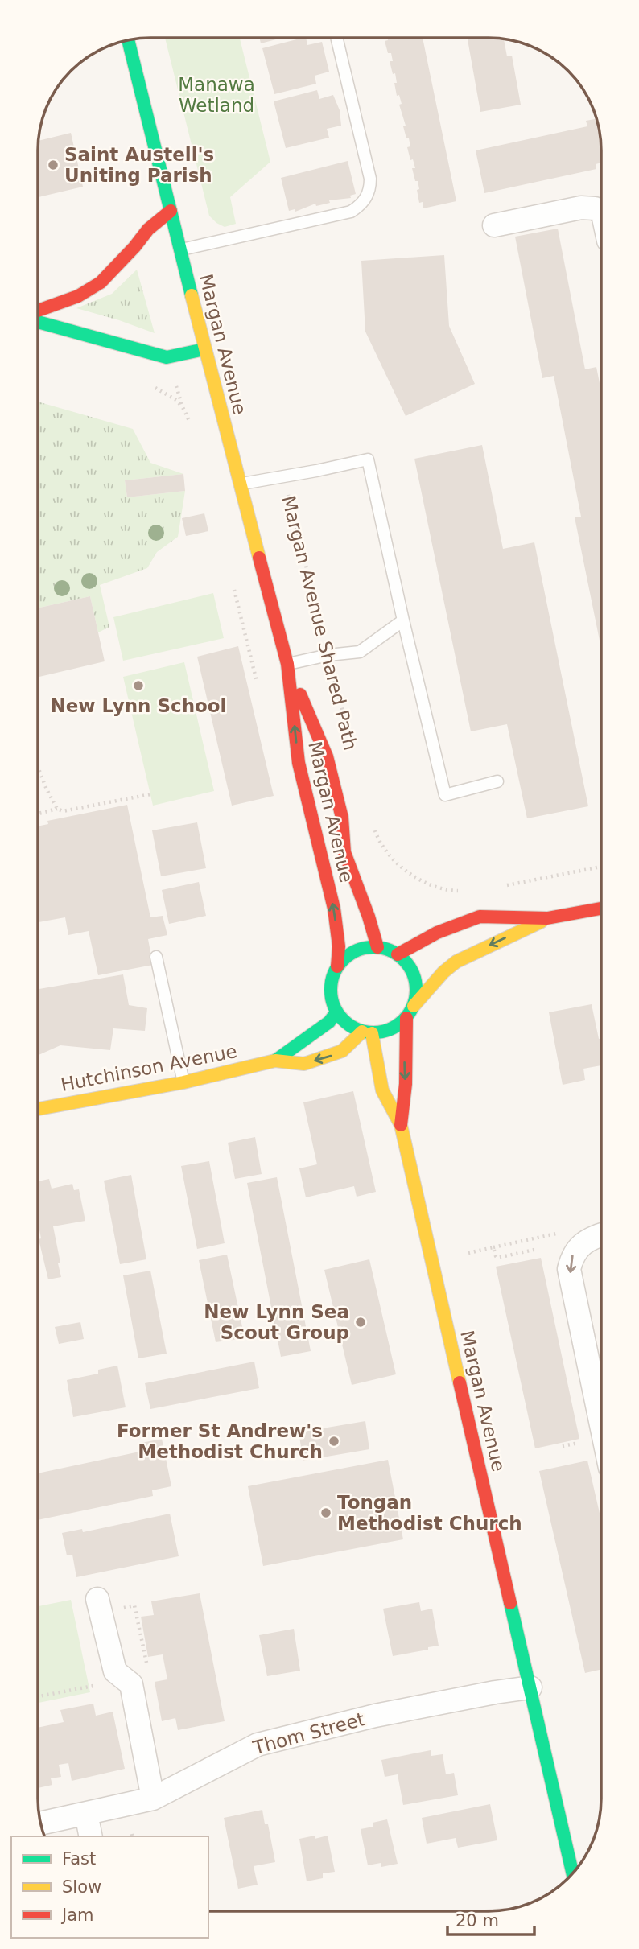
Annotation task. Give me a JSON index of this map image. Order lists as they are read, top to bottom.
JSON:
{
  "streets": {
    "main road": ["Margan Avenue", "Hutchinson Avenue"],
    "street": ["Thom Street"],
    "path": ["Margan Avenue Shared Path"]
  },
  "crossings": [
    ["Margan Avenue", "Hutchinson Avenue"],
    ["Margan Avenue", "Thom Street"]
  ],
  "parks": ["Manawa Wetland"],
  "places": [
    "Saint Austell's Uniting Parish",
    "New Lynn School",
    "New Lynn Sea Scout Group",
    "Former St Andrew's Methodist Church",
    "Tongan Methodist Church"
  ],
  "legend": ["Fast", "Slow", "Jam"],
  "scale_bar": "20 m"
}
